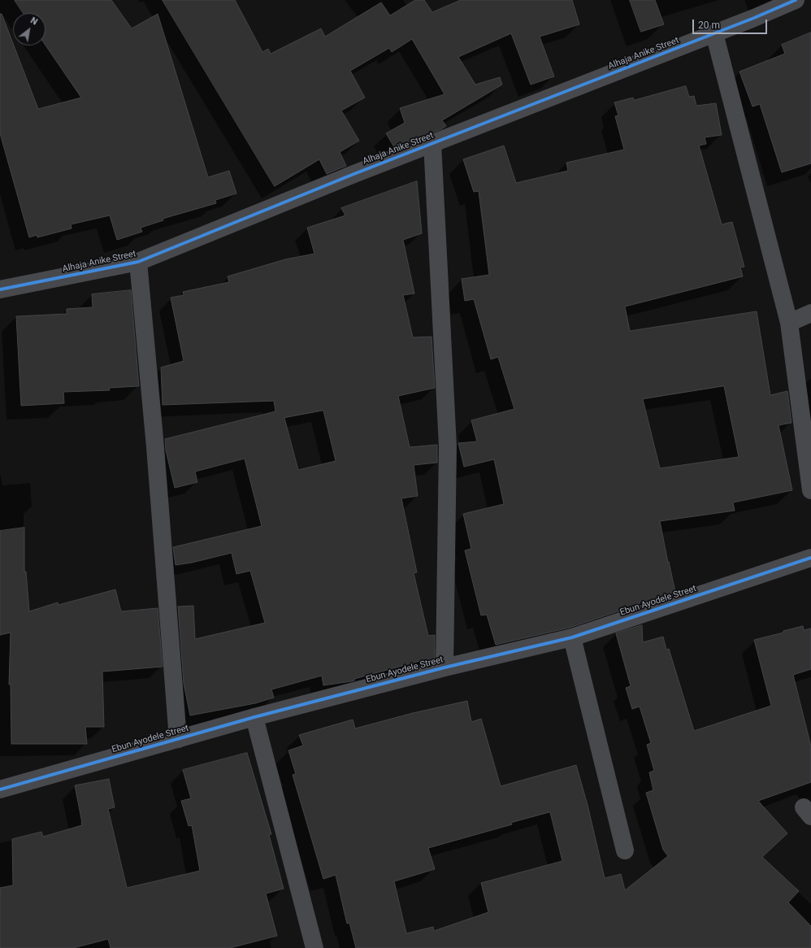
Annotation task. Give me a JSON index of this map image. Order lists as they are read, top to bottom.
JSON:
{
  "streets": {
    "street": ["Alhaja Anike Street", "Ebun Ayodele Street"]
  },
  "scale_bar": "20 m",
  "north": "top right"
}
